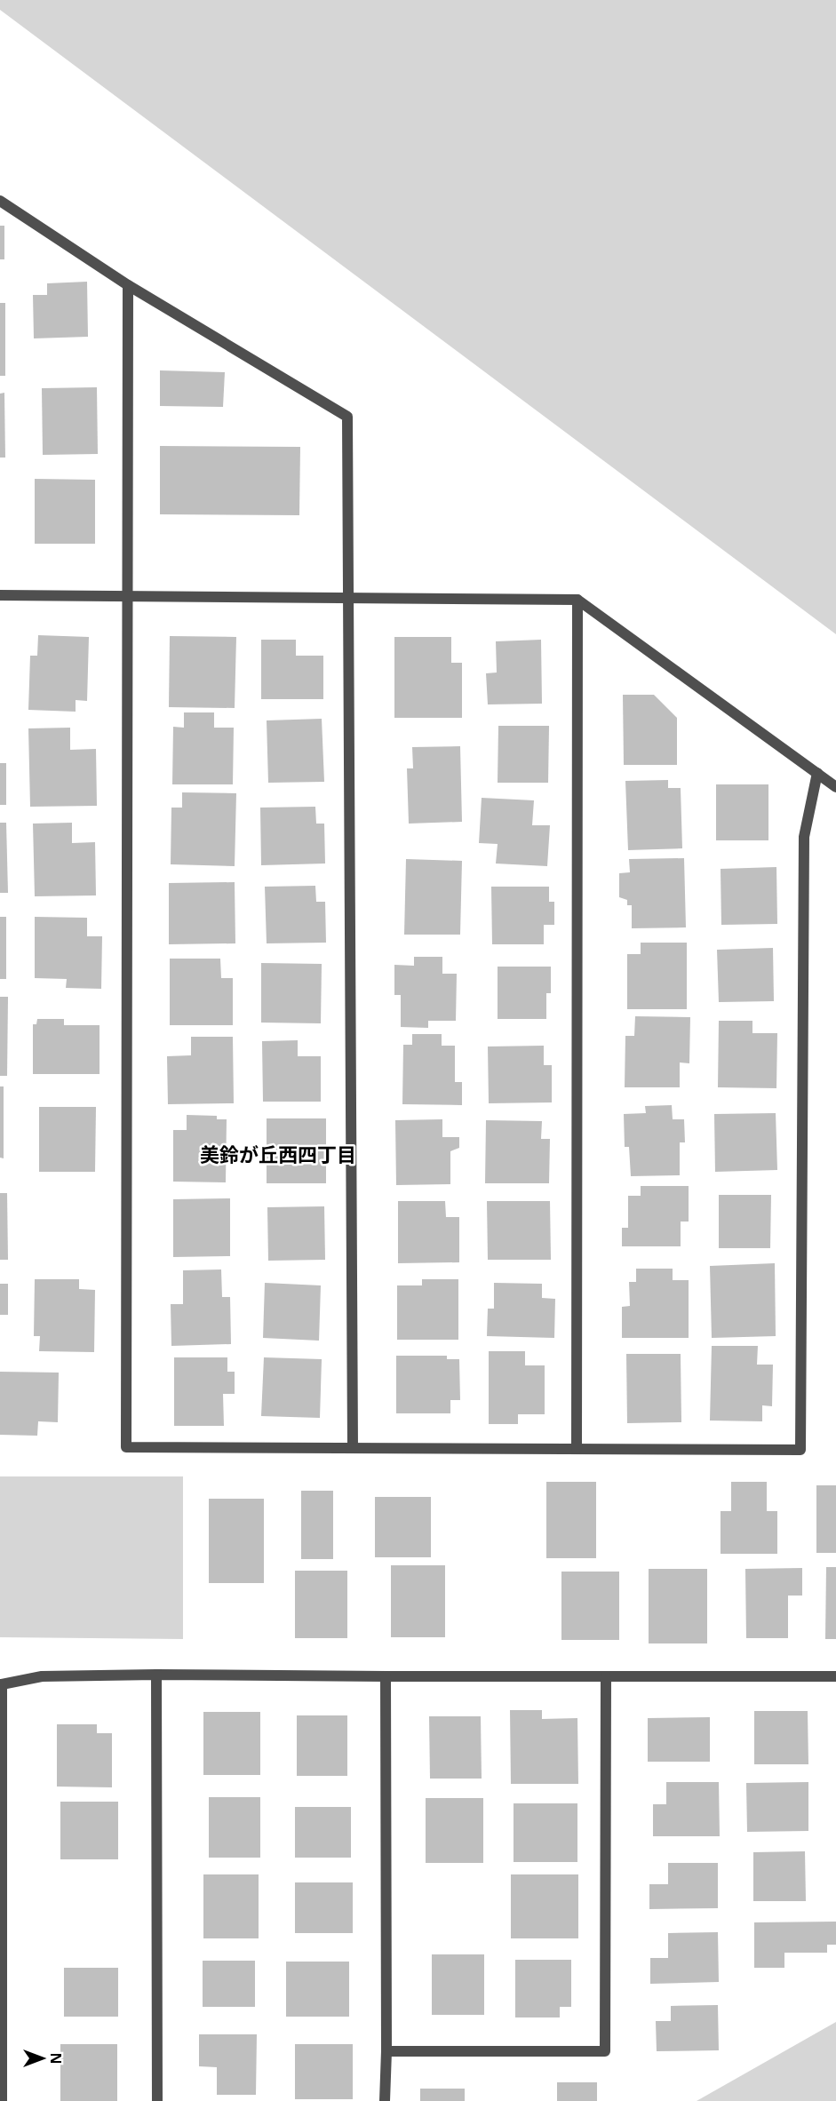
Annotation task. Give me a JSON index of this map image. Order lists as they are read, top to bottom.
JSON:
{
  "districts": ["美鈴が丘西四丁目"],
  "north": "right"
}
